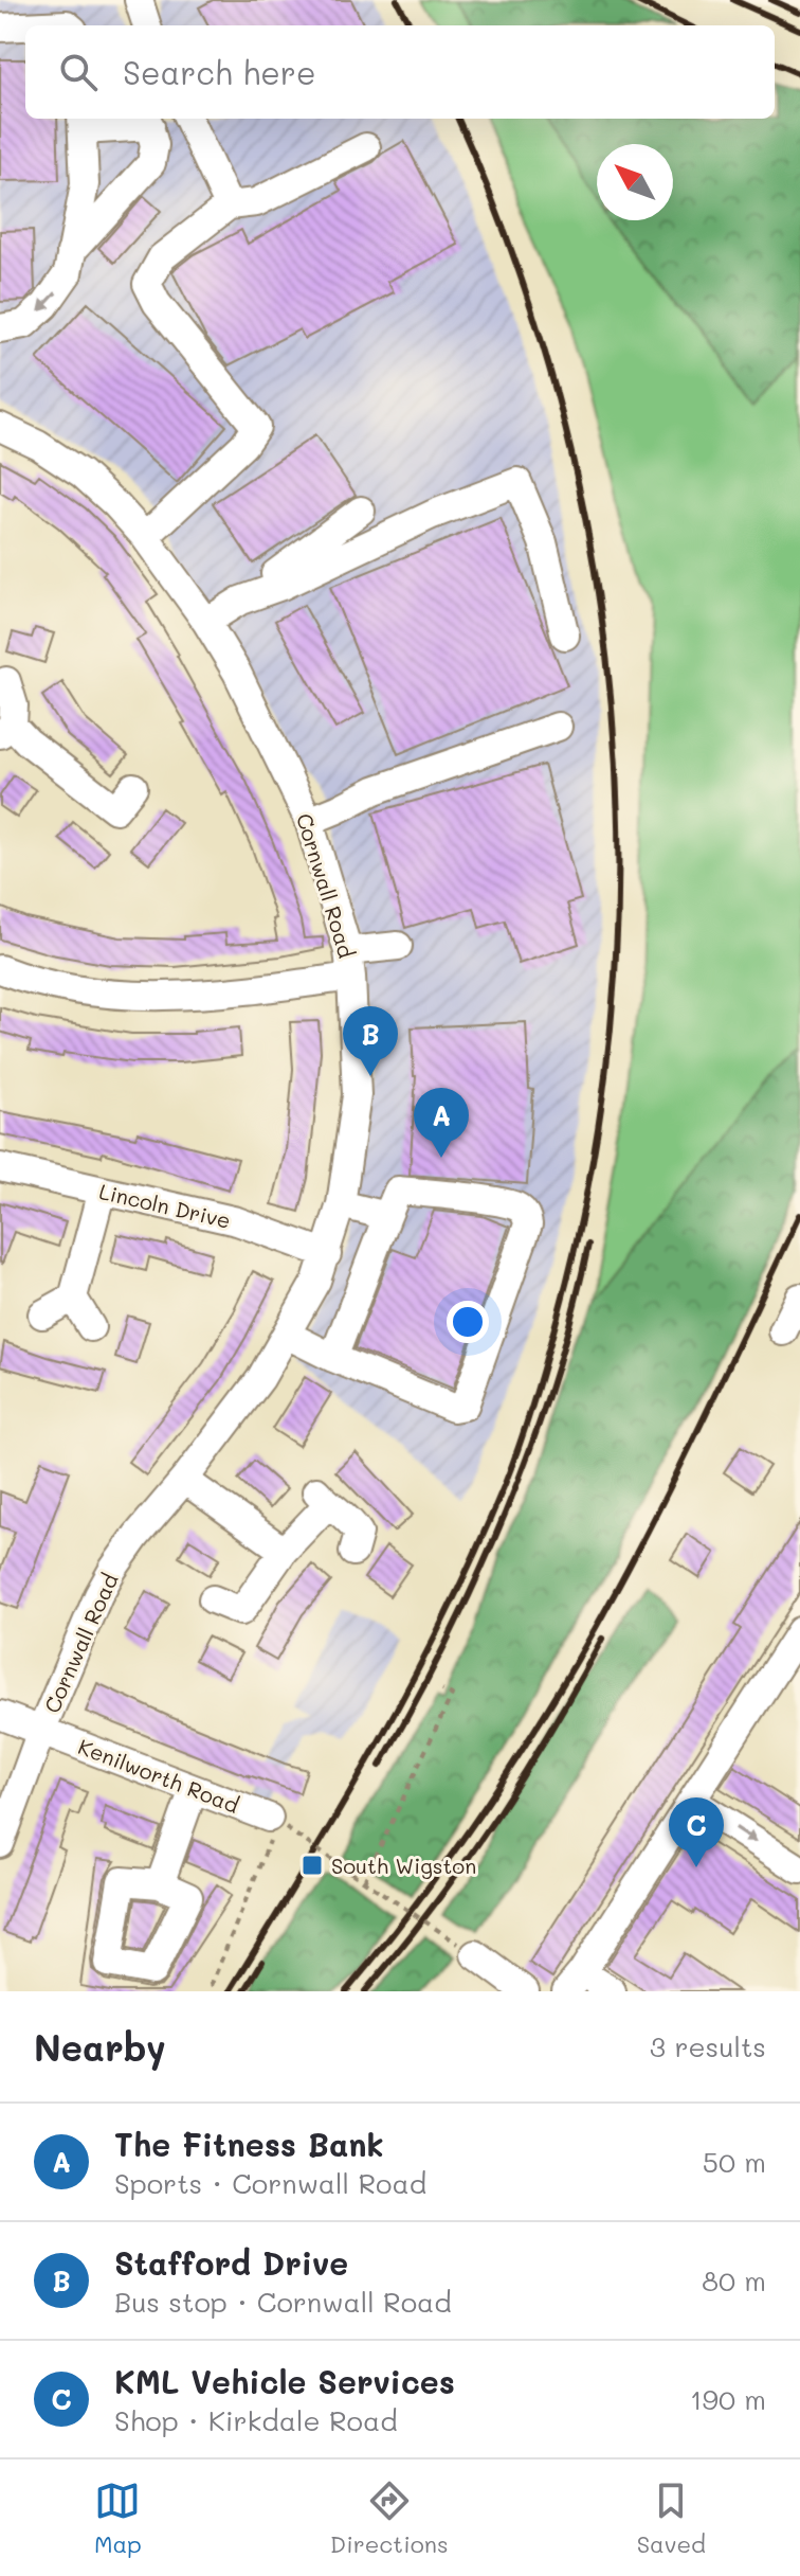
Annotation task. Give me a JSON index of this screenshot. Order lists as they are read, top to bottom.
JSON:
{
  "streets": {
    "street": ["Cornwall Road", "Lincoln Drive", "Kenilworth Road"]
  },
  "crossings": [
    ["Cornwall Road", "Lincoln Drive"],
    ["Cornwall Road", "Kenilworth Road"]
  ],
  "places": {
    "transit": ["South Wigston"]
  },
  "north": "top left",
  "page": {
    "search": "Search here",
    "pins": ["B", "A", "C"],
    "heading": ["Nearby", "3 results"],
    "list": [
      {
        "mark": "A",
        "name": "The Fitness Bank",
        "note": "Sports · Cornwall Road",
        "value": "50 m"
      },
      {
        "mark": "B",
        "name": "Stafford Drive",
        "note": "Bus stop · Cornwall Road",
        "value": "80 m"
      },
      {
        "mark": "C",
        "name": "KML Vehicle Services",
        "note": "Shop · Kirkdale Road",
        "value": "190 m"
      }
    ],
    "nav": ["Map", "Directions", "Saved"]
  }
}
